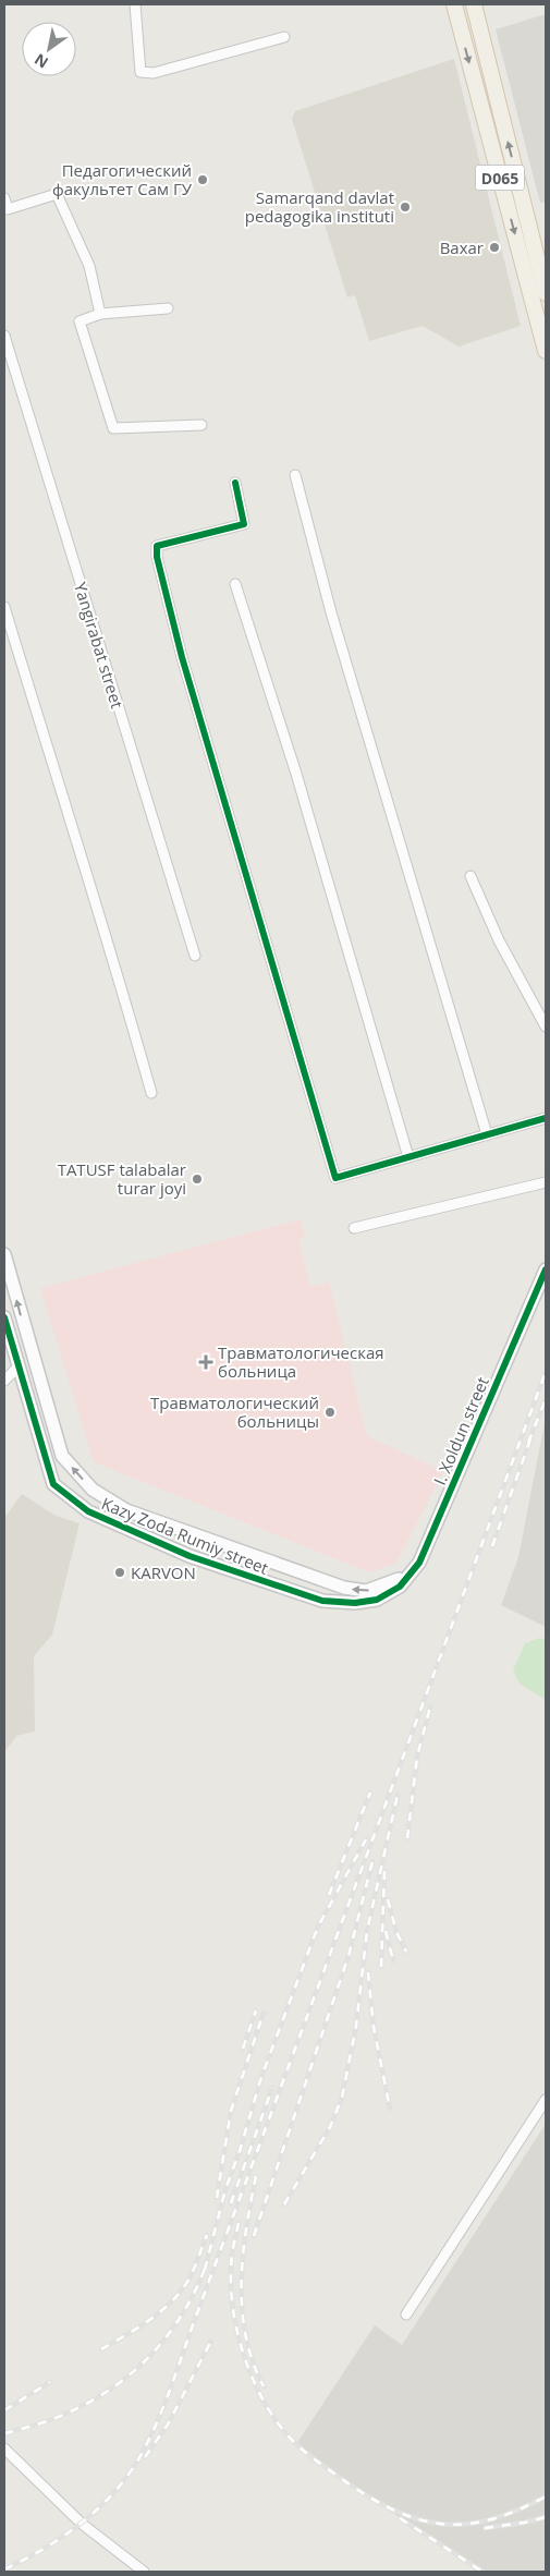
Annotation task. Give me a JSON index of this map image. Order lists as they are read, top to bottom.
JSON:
{
  "streets": {
    "main road": ["D065"],
    "street": ["Yangirabat street", "I. Xoldun street", "Kazy Zoda Rumiy street"]
  },
  "crossings": [
    ["I. Xoldun street", "Kazy Zoda Rumiy street"]
  ],
  "one_way": ["Kazy Zoda Rumiy street"],
  "places": {
    "other": [
      "Педагогический факультет Сам ГУ",
      "Samarqand davlat pedagogika instituti",
      "Baxar",
      "TATUSF talabalar turar joyi",
      "Травматологический больницы",
      "KARVON"
    ],
    "health": ["Травматологическая больница"]
  },
  "north": "bottom left"
}
